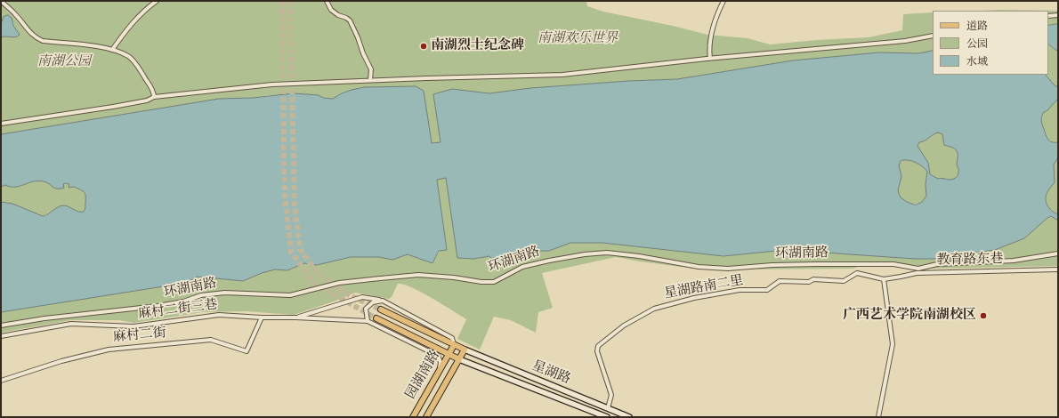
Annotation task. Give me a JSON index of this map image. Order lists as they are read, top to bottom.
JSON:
{
  "streets": {
    "main road": ["星湖路", "园湖南路"],
    "street": [
      "环湖南路",
      "教育路东巷",
      "星湖路南二里",
      "麻村二街三巷",
      "麻村二街"
    ]
  },
  "crossings": [
    ["教育路东巷", "星湖路南二里"],
    ["星湖路南二里", "星湖路"],
    ["麻村二街三巷", "麻村二街"],
    ["星湖路", "园湖南路"]
  ],
  "parks": ["南湖欢乐世界", "南湖公园"],
  "places": ["南湖烈士纪念碑", "广西艺术学院南湖校区"],
  "legend": ["道路", "公园", "水域"]
}
